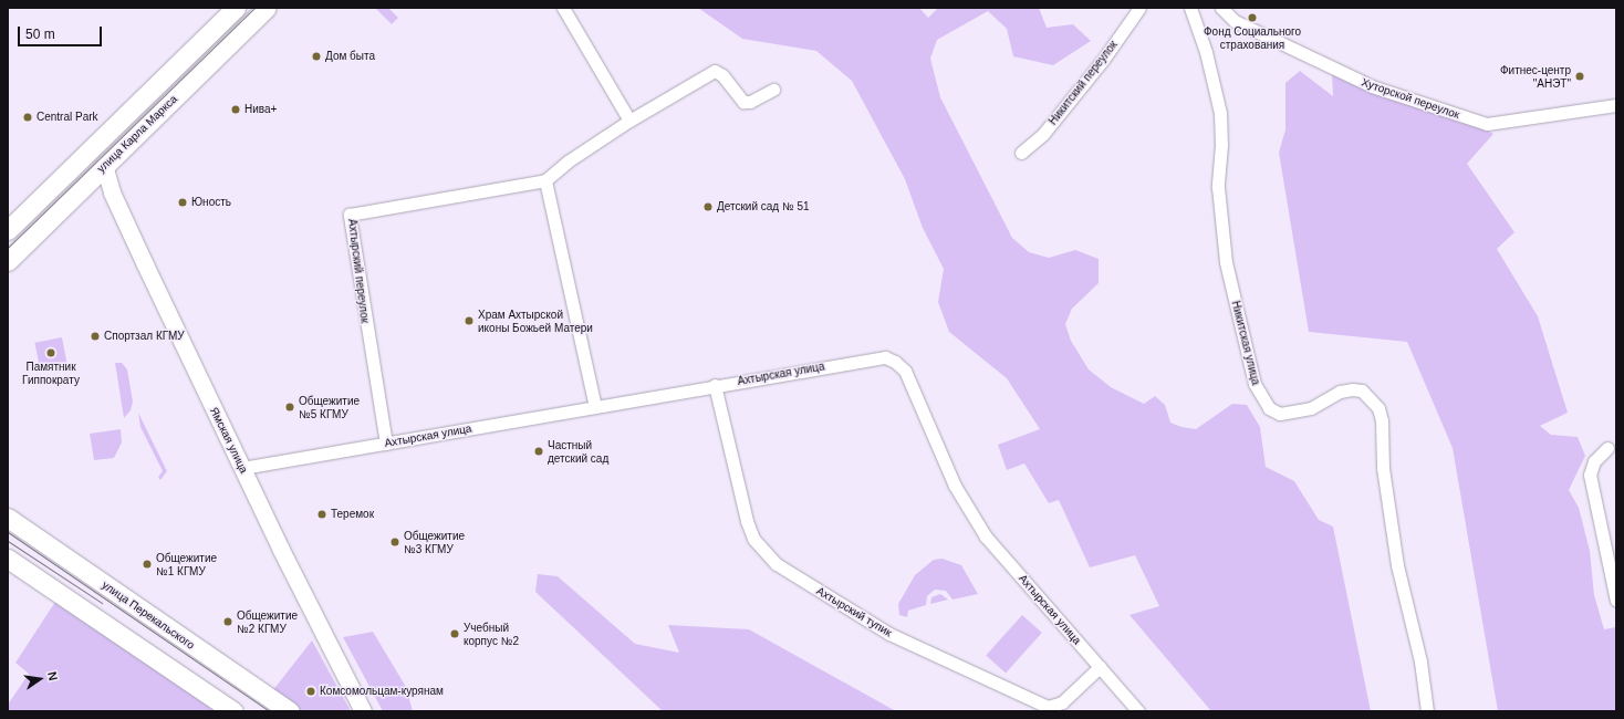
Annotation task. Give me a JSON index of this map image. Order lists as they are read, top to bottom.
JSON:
{
  "streets": {
    "main road": ["улица Карла Маркса", "Ямская улица", "улица Перекальского"],
    "street": [
      "Никитский переулок",
      "Хуторской переулок",
      "Ахтырский переулок",
      "Никитская улица",
      "Ахтырская улица",
      "Ахтырский тупик"
    ]
  },
  "crossings": [
    ["улица Карла Маркса", "Ямская улица"],
    ["Ахтырский переулок", "Ахтырская улица"],
    ["Ахтырская улица", "Ямская улица"],
    ["Ахтырская улица", "Ахтырский тупик"]
  ],
  "places": [
    "Фонд Социального страхования",
    "Дом быта",
    "Фитнес-центр \"АНЭТ\"",
    "Нива+",
    "Central Park",
    "Юность",
    "Детский сад № 51",
    "Храм Ахтырской иконы Божьей Матери",
    "Спортзал КГМУ",
    "Памятник Гиппократу",
    "Общежитие №5 КГМУ",
    "Частный детский сад",
    "Теремок",
    "Общежитие №3 КГМУ",
    "Общежитие №1 КГМУ",
    "Общежитие №2 КГМУ",
    "Учебный корпус №2",
    "Комсомольцам-курянам"
  ],
  "scale_bar": "50 m",
  "north": "right"
}
